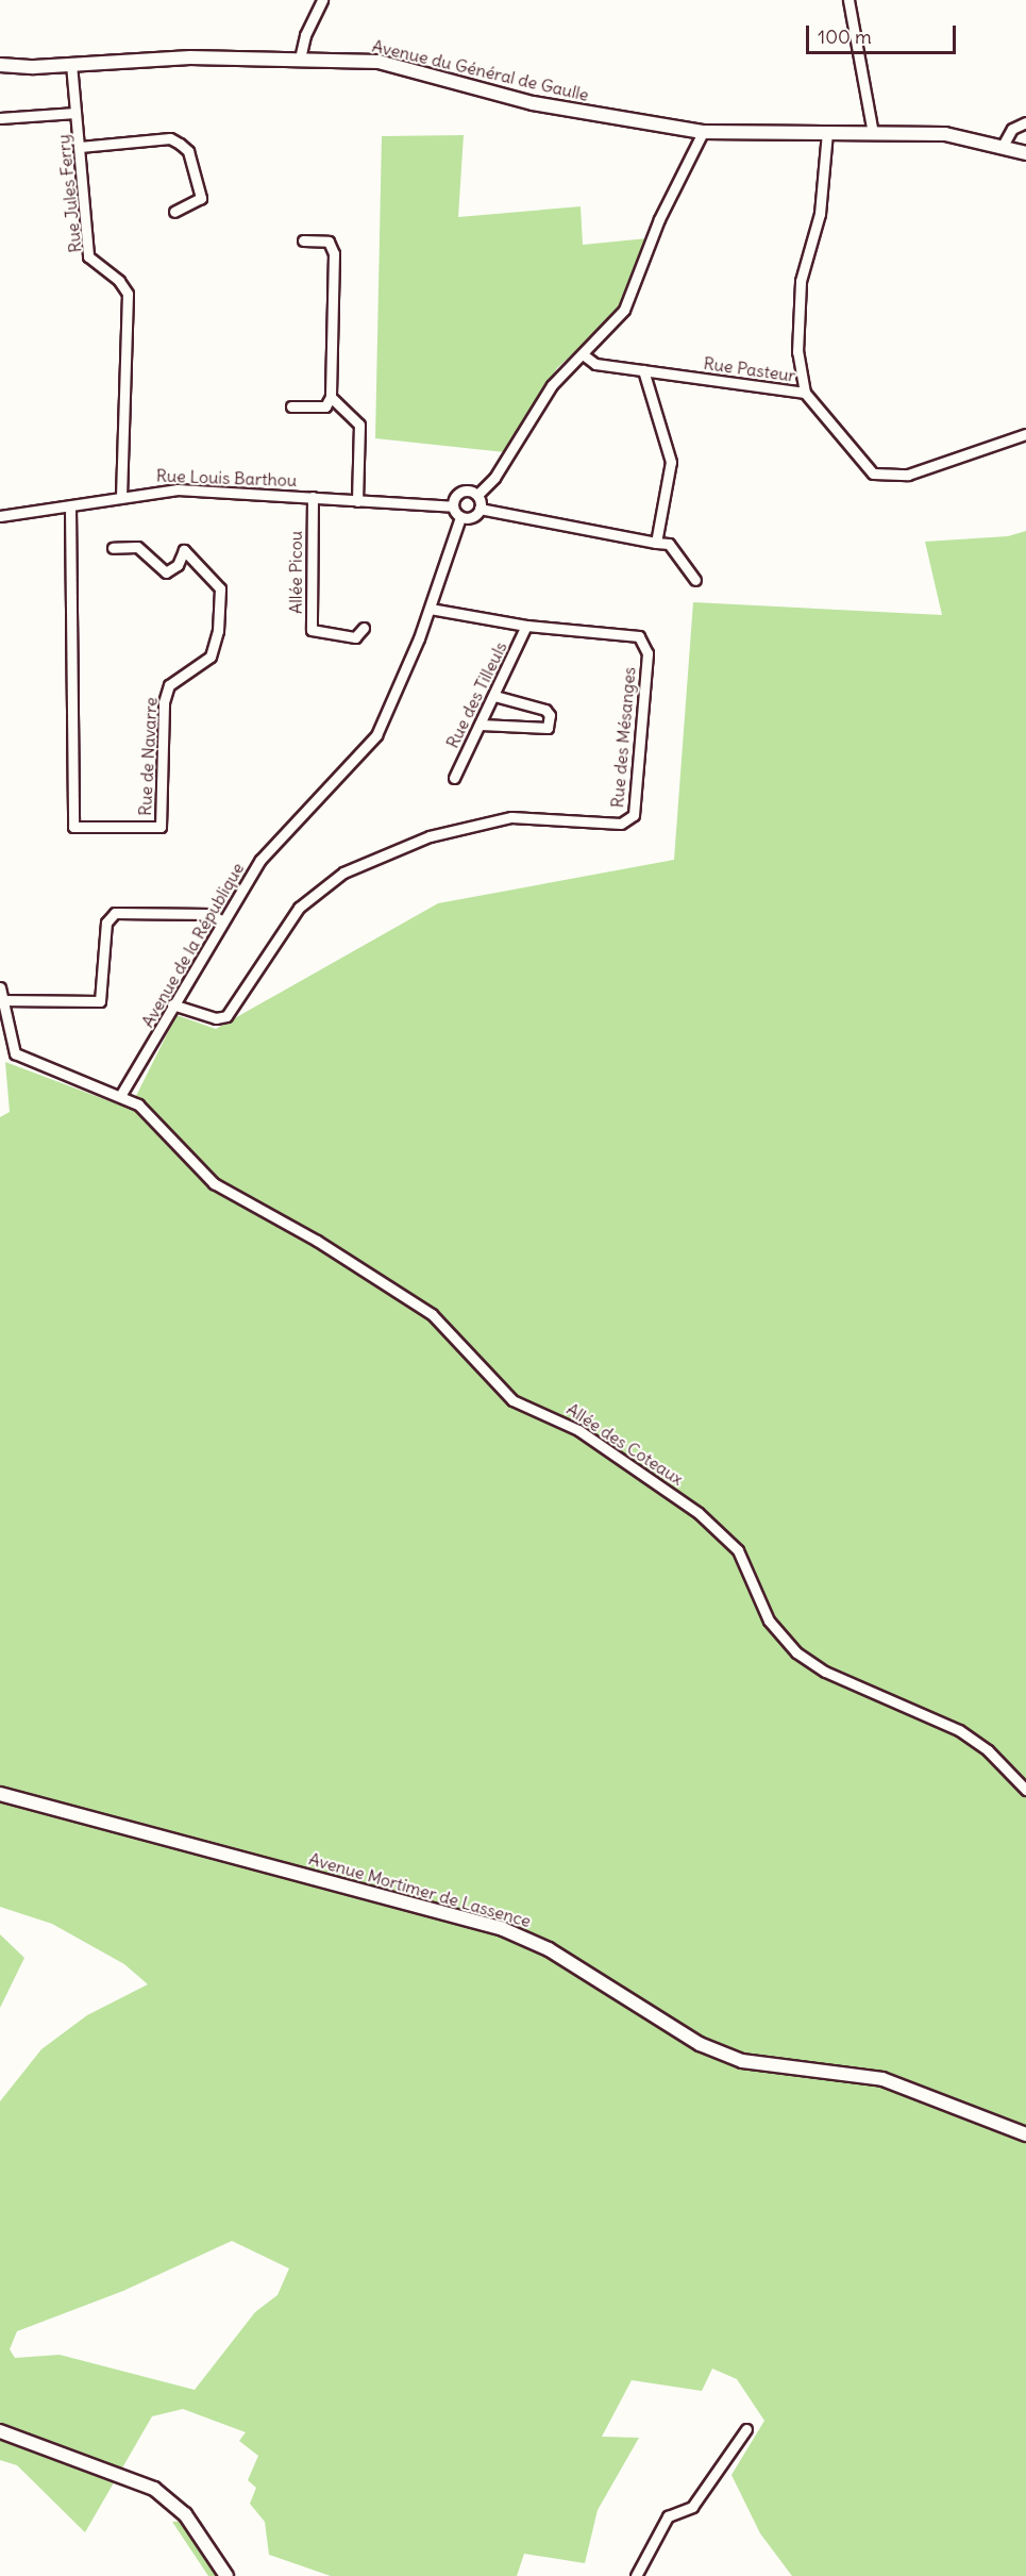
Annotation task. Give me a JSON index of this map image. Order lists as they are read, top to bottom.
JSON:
{
  "streets": {
    "street": [
      "Avenue du Général de Gaulle",
      "Rue Jules Ferry",
      "Rue Pasteur",
      "Rue Louis Barthou",
      "Allée Picou",
      "Rue des Tilleuls",
      "Rue des Mésanges",
      "Rue de Navarre",
      "Avenue de la République",
      "Allée des Coteaux",
      "Avenue Mortimer de Lassence"
    ]
  },
  "crossings": [
    ["Avenue du Général de Gaulle", "Rue Jules Ferry"],
    ["Rue Jules Ferry", "Rue Louis Barthou"],
    ["Rue Louis Barthou", "Allée Picou"],
    ["Rue Louis Barthou", "Rue de Navarre"],
    ["Rue Louis Barthou", "Avenue de la République"],
    ["Rue des Tilleuls", "Rue des Mésanges"],
    ["Rue des Mésanges", "Avenue de la République"],
    ["Avenue de la République", "Allée des Coteaux"]
  ],
  "scale_bar": "100 m"
}
